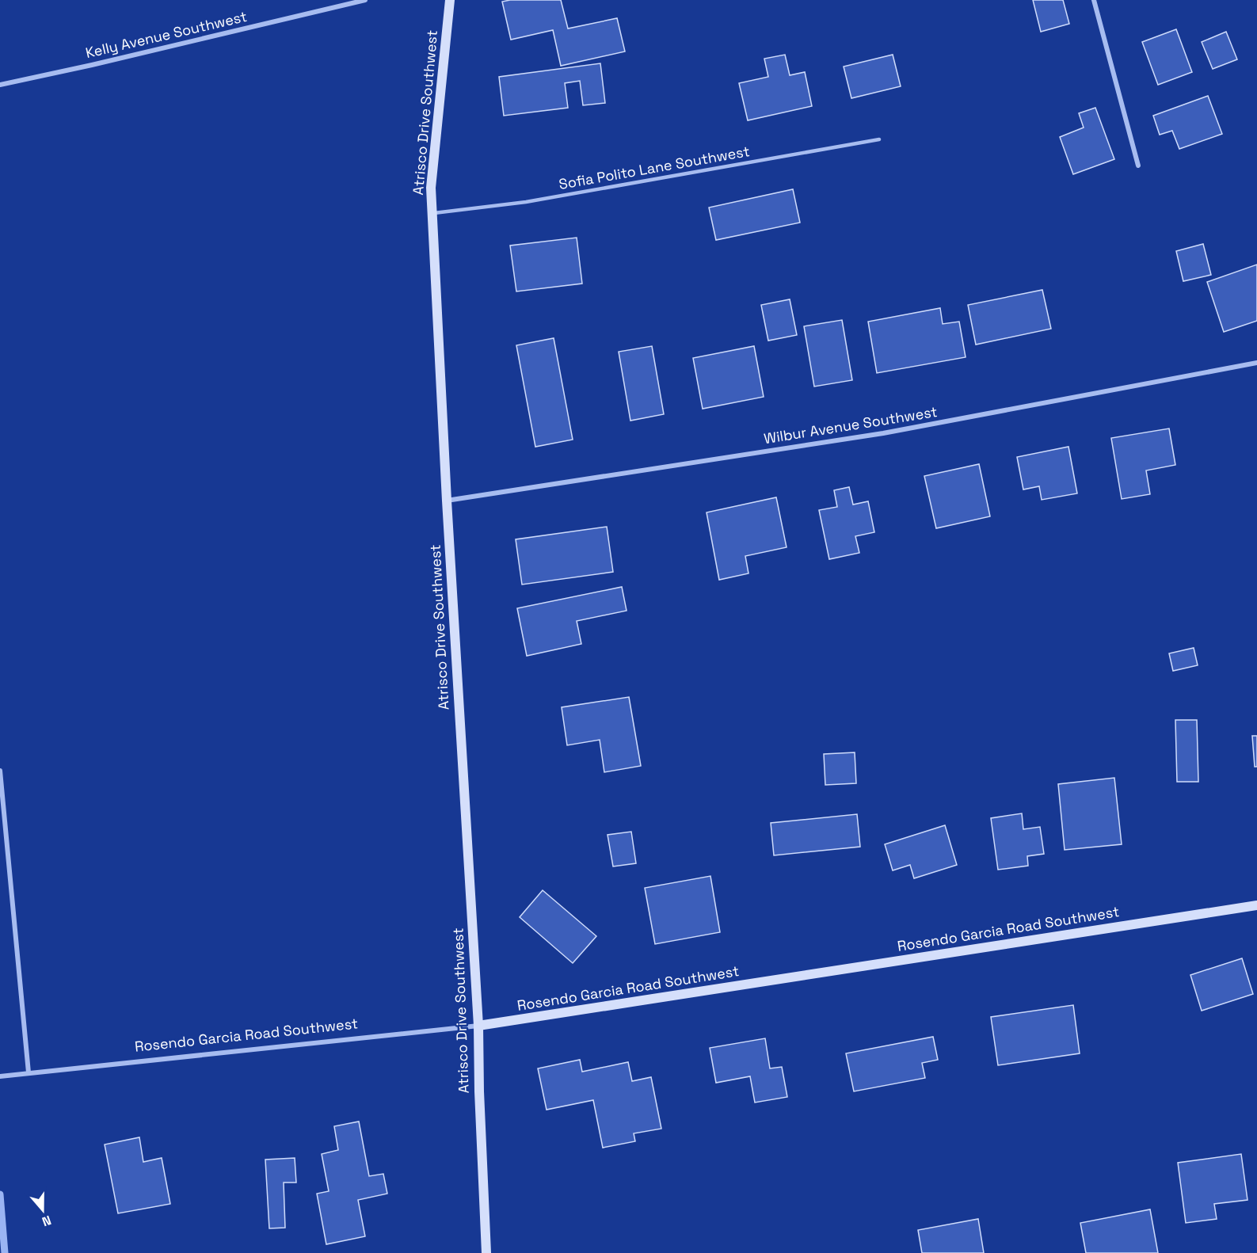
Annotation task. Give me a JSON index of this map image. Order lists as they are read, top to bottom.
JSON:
{
  "streets": {
    "street": [
      "Kelly Avenue Southwest",
      "Atrisco Drive Southwest",
      "Wilbur Avenue Southwest",
      "Rosendo Garcia Road Southwest"
    ],
    "lane": ["Sofia Polito Lane Southwest"]
  },
  "crossings": [
    ["Atrisco Drive Southwest", "Sofia Polito Lane Southwest"],
    ["Atrisco Drive Southwest", "Wilbur Avenue Southwest"],
    ["Atrisco Drive Southwest", "Rosendo Garcia Road Southwest"]
  ],
  "north": "bottom"
}
